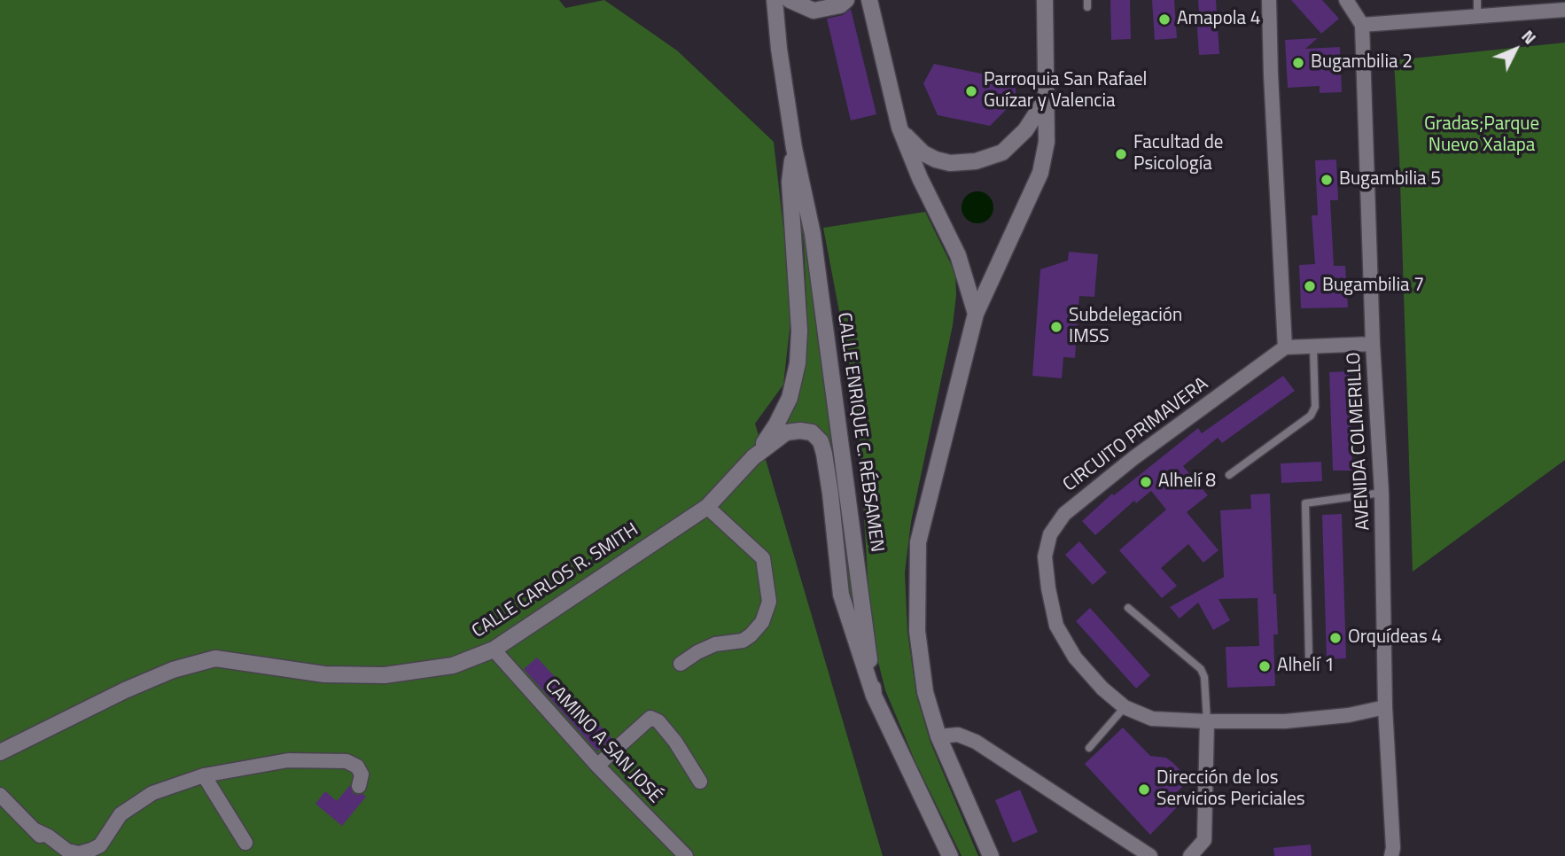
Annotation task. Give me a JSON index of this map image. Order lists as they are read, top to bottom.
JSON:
{
  "streets": {
    "street": [
      "CALLE ENRIQUE C. RÉBSAMEN",
      "CIRCUITO PRIMAVERA",
      "AVENIDA COLMERILLO",
      "CALLE CARLOS R. SMITH",
      "CAMINO A SAN JOSÉ"
    ]
  },
  "crossings": [
    ["CALLE ENRIQUE C. RÉBSAMEN", "CALLE CARLOS R. SMITH"],
    ["CIRCUITO PRIMAVERA", "AVENIDA COLMERILLO"],
    ["CALLE CARLOS R. SMITH", "CAMINO A SAN JOSÉ"]
  ],
  "parks": ["Gradas;Parque Nuevo Xalapa"],
  "places": [
    "Amapola 4",
    "Bugambilia 2",
    "Parroquia San Rafael Guízar y Valencia",
    "Facultad de Psicología",
    "Bugambilia 5",
    "Bugambilia 7",
    "Subdelegación IMSS",
    "Alhelí 8",
    "Orquídeas 4",
    "Alhelí 1",
    "Dirección de los Servicios Periciales"
  ],
  "north": "top right"
}
